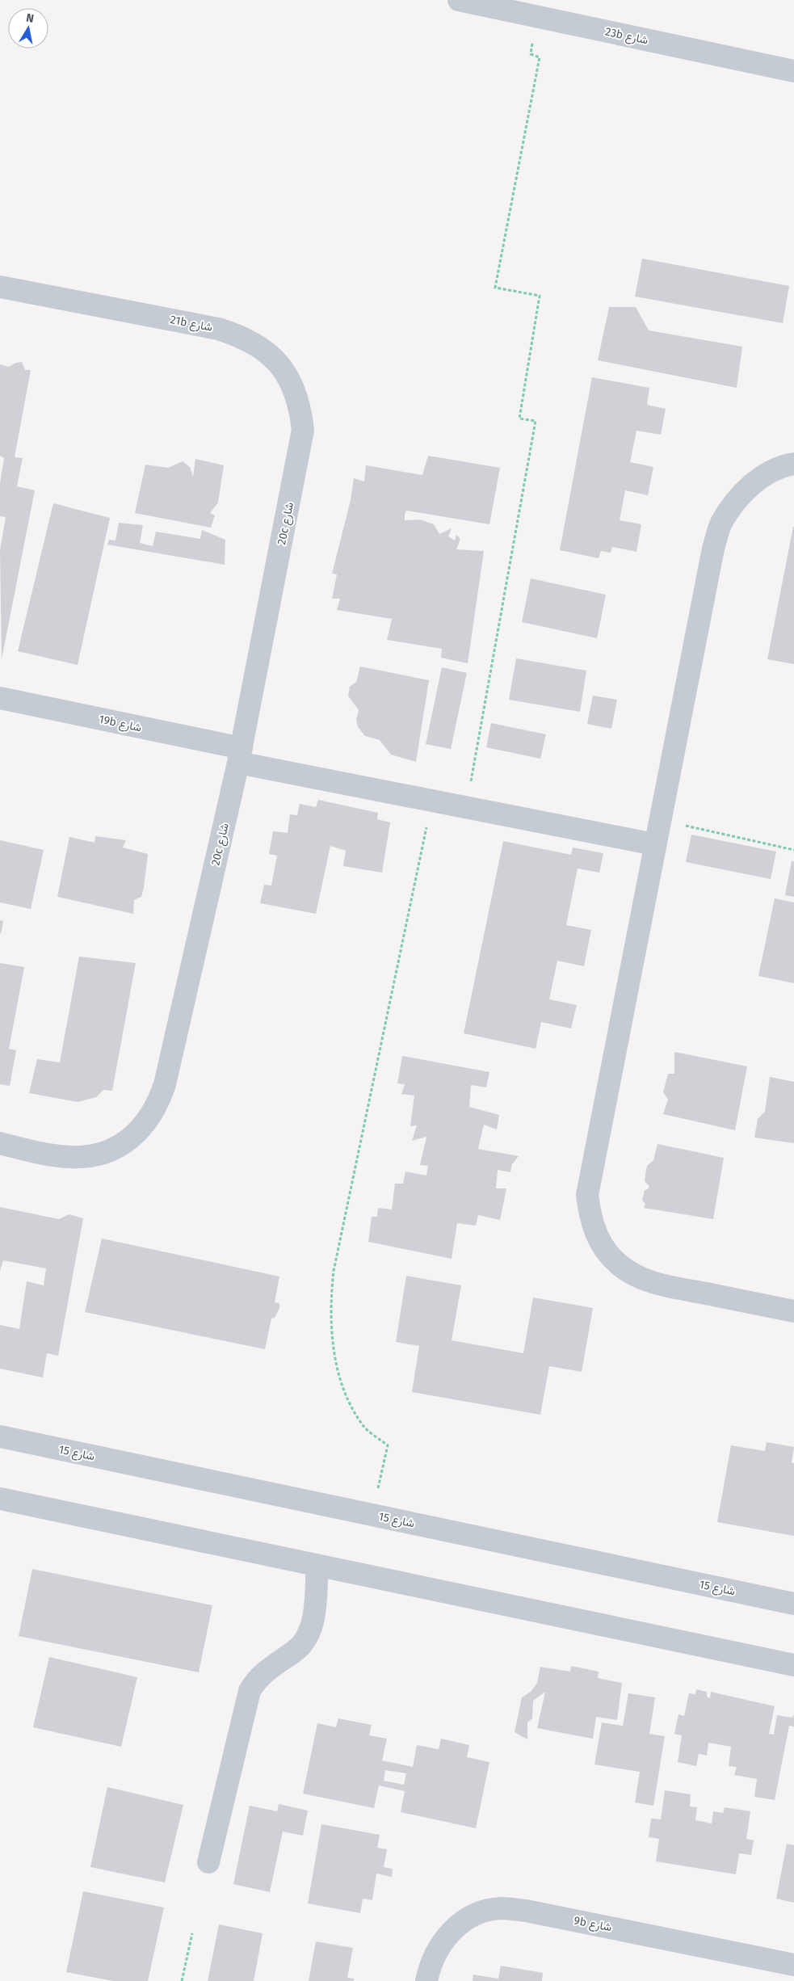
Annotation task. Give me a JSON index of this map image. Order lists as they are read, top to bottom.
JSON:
{
  "streets": {
    "street": [
      "23b شارع",
      "21b شارع",
      "20c شارع",
      "19b شارع",
      "شارع 15",
      "9b شارع"
    ]
  },
  "crossings": [
    ["21b شارع", "20c شارع"],
    ["20c شارع", "19b شارع"]
  ],
  "north": "top"
}
